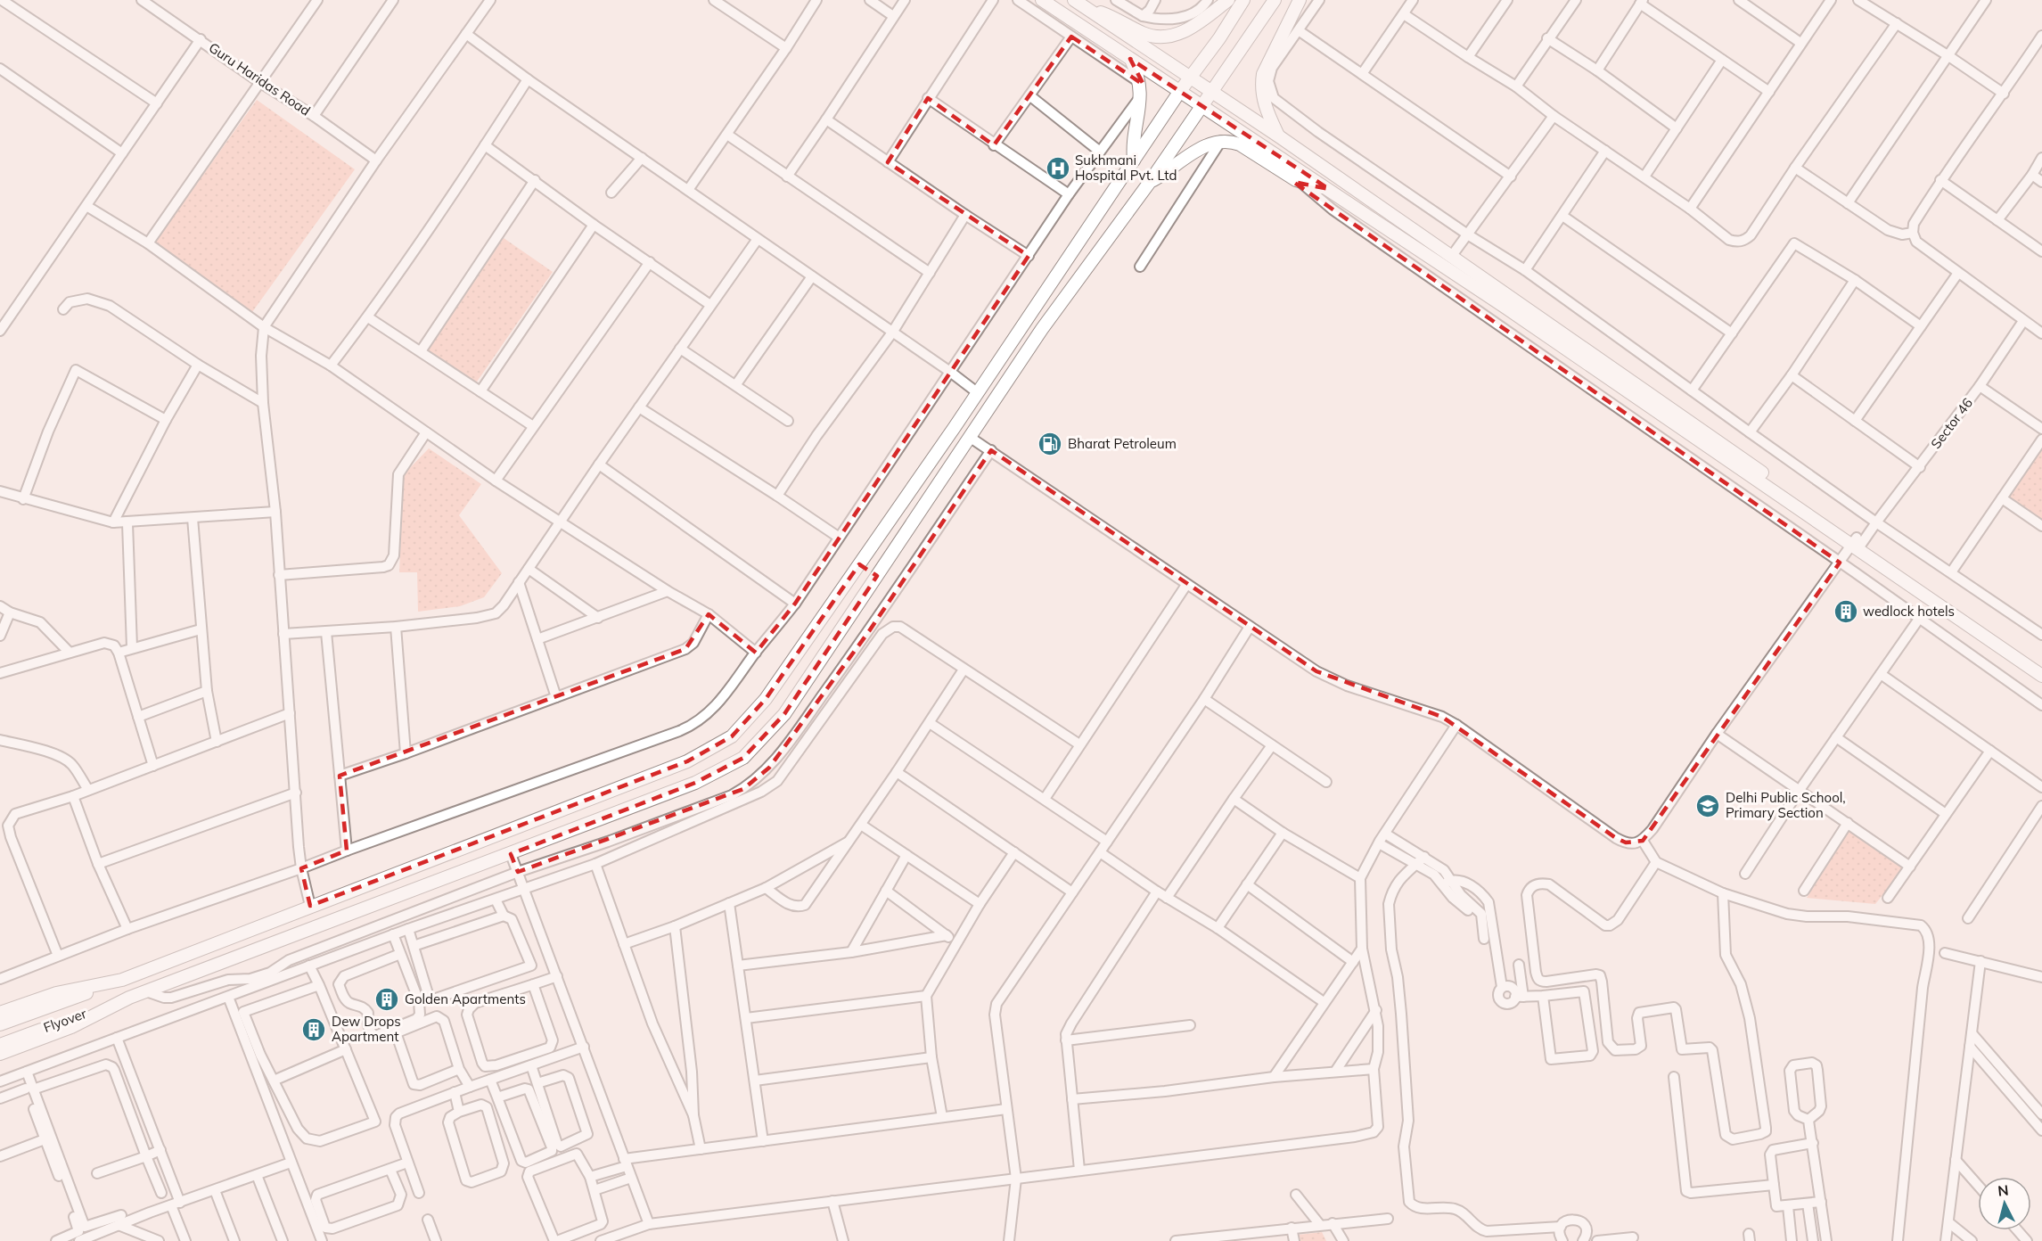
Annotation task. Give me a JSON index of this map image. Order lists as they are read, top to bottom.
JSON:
{
  "streets": {
    "main road": ["Flyover"],
    "street": ["Guru Haridas Road", "Sector 46"]
  },
  "places": {
    "hospital": ["Sukhmani Hospital Pvt. Ltd"],
    "fuel station": ["Bharat Petroleum"],
    "building": ["wedlock hotels", "Golden Apartments", "Dew Drops Apartment"],
    "school or university": ["Delhi Public School, Primary Section"]
  },
  "north": "top"
}
